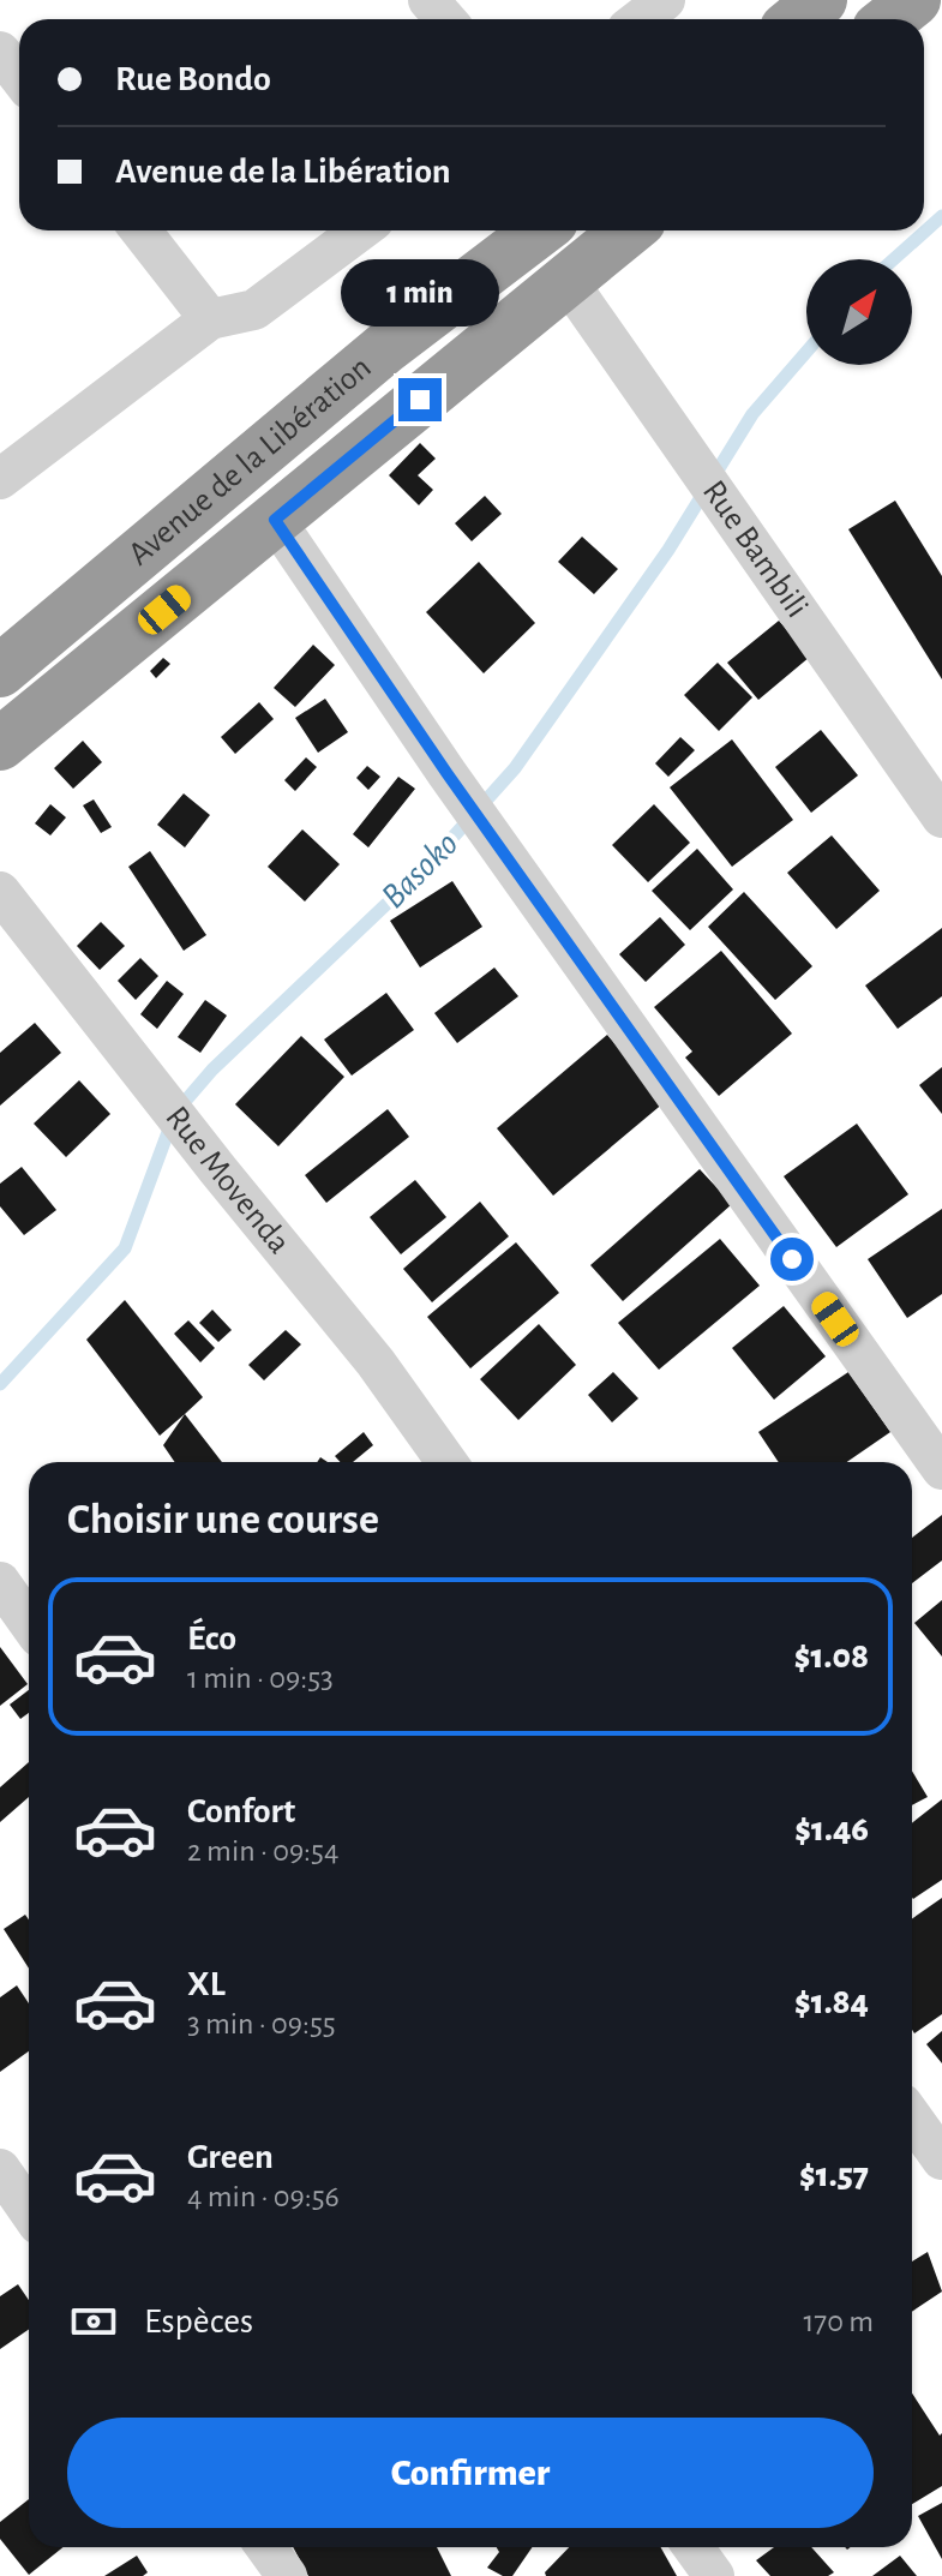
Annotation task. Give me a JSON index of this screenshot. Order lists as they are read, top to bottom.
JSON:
{
  "streets": {
    "highway": ["Avenue de la Libération"],
    "street": ["Rue Bambili", "Rue Movenda"]
  },
  "crossings": [
    ["Avenue de la Libération", "Rue Bambili"]
  ],
  "water": ["Basoko"],
  "north": "top right",
  "page": {
    "banner": ["Rue Bondo", "Avenue de la Libération"],
    "bubble": "1 min",
    "heading": "Choisir une course",
    "list": [
      {
        "name": "Éco",
        "note": "1 min · 09:53",
        "value": "$1.08"
      },
      {
        "name": "Confort",
        "note": "2 min · 09:54",
        "value": "$1.46"
      },
      {
        "name": "XL",
        "note": "3 min · 09:55",
        "value": "$1.84"
      },
      {
        "name": "Green",
        "note": "4 min · 09:56",
        "value": "$1.57"
      }
    ],
    "pay": ["Espèces", "170 m"],
    "buttons": "Confirmer"
  }
}
